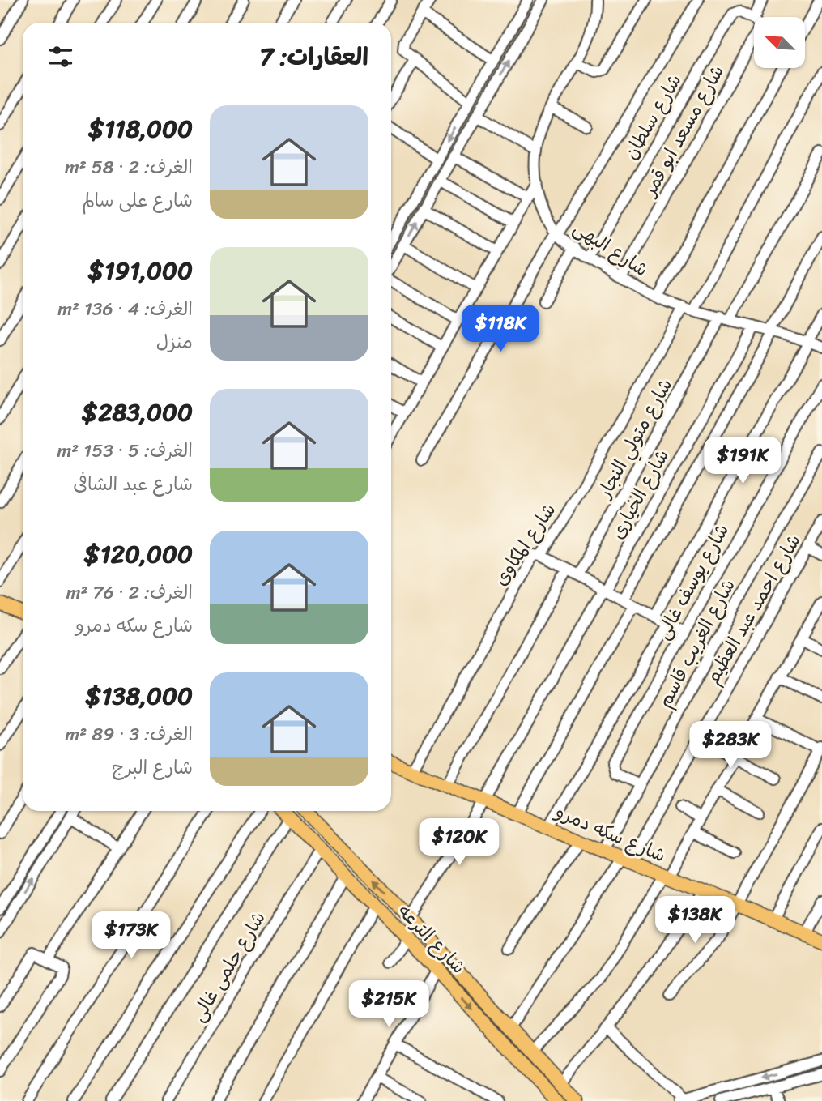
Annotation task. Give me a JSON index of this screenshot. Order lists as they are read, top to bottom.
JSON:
{
  "streets": {
    "main road": ["شارع سكه دمرو", "شارع الترعه"],
    "street": [
      "شارع سلطان",
      "شارع مسعد ابو قمر",
      "شارع البهى",
      "شارع متولي النجار",
      "شارع الخيارى",
      "شارع المكاوى",
      "شارع يوسف غالى",
      "شارع احمد عبد العظيم",
      "شارع الغريب قاسم",
      "شارع حلمى غالى"
    ]
  },
  "crossings": [
    ["شارع سلطان", "شارع البهى"],
    ["شارع مسعد ابو قمر", "شارع البهى"],
    ["شارع البهى", "شارع متولي النجار"],
    ["شارع البهى", "شارع الخيارى"],
    ["شارع البهى", "شارع المكاوى"],
    ["شارع الخيارى", "شارع سكه دمرو"],
    ["شارع الخيارى", "شارع الترعه"],
    ["شارع المكاوى", "شارع سكه دمرو"],
    ["شارع يوسف غالى", "شارع الغريب قاسم"],
    ["شارع احمد عبد العظيم", "شارع سكه دمرو"],
    ["شارع احمد عبد العظيم", "شارع الترعه"],
    ["شارع الغريب قاسم", "شارع سكه دمرو"],
    ["شارع الترعه", "شارع حلمى غالى"]
  ],
  "north": "top left",
  "page": {
    "heading": "العقارات: 7",
    "list": [
      {
        "name": "$118,000",
        "note": "الغرف: 2 · 58 m² · شارع على سالم"
      },
      {
        "name": "$191,000",
        "note": "الغرف: 4 · 136 m² · منزل"
      },
      {
        "name": "$283,000",
        "note": "الغرف: 5 · 153 m² · شارع عبد الشافى"
      },
      {
        "name": "$120,000",
        "note": "الغرف: 2 · 76 m² · شارع سكه دمرو"
      },
      {
        "name": "$138,000",
        "note": "الغرف: 3 · 89 m² · شارع البرج"
      }
    ],
    "price": [
      "$118K",
      "$191K",
      "$283K",
      "$120K",
      "$138K",
      "$173K",
      "$215K"
    ]
  }
}
